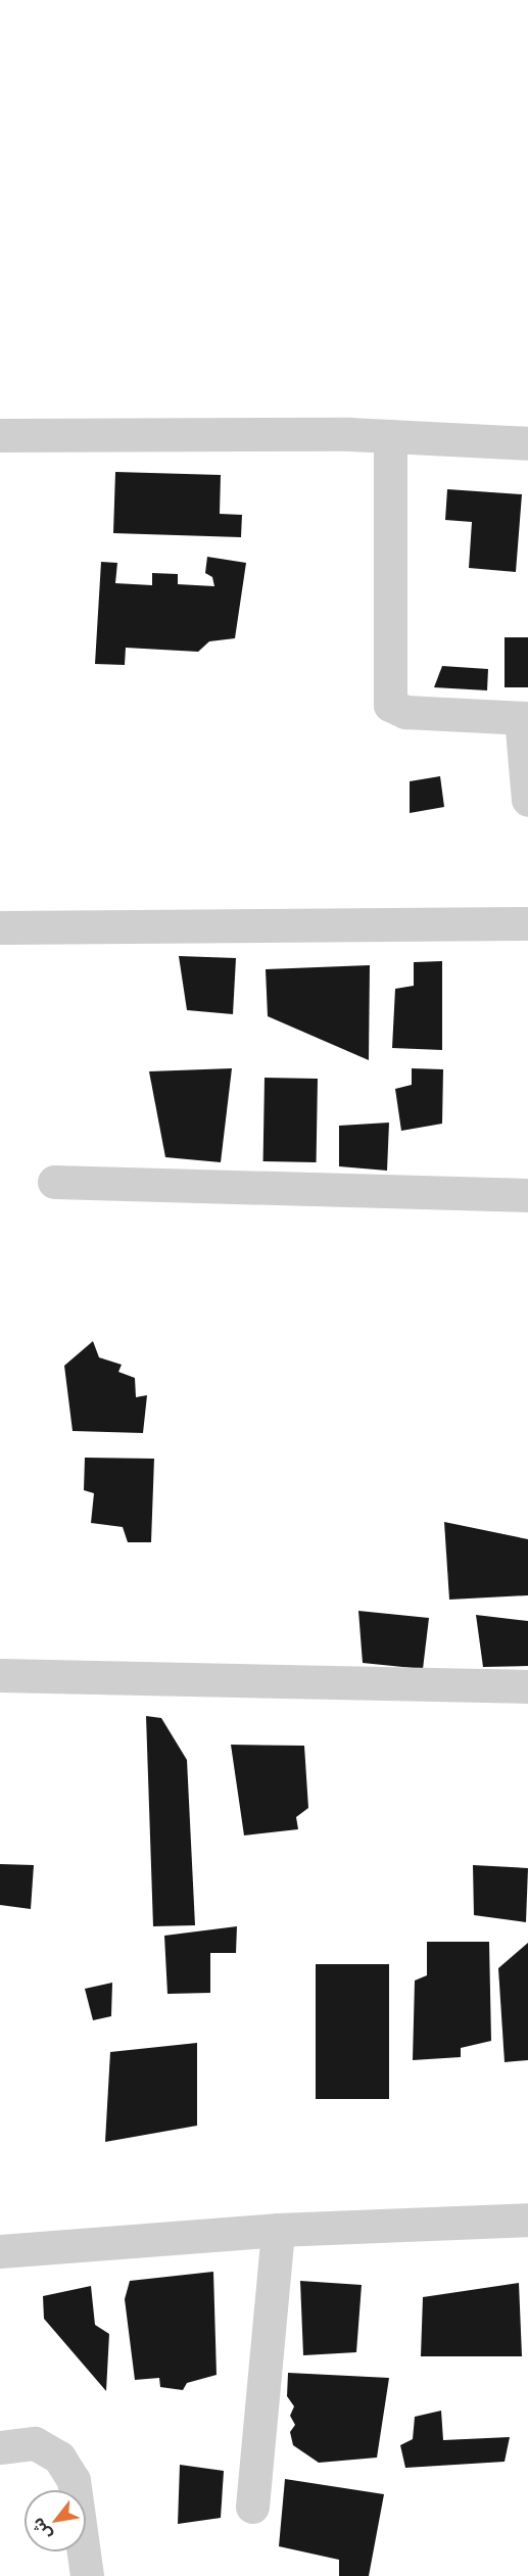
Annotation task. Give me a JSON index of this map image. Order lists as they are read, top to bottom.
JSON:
{
  "north": "bottom left"
}
